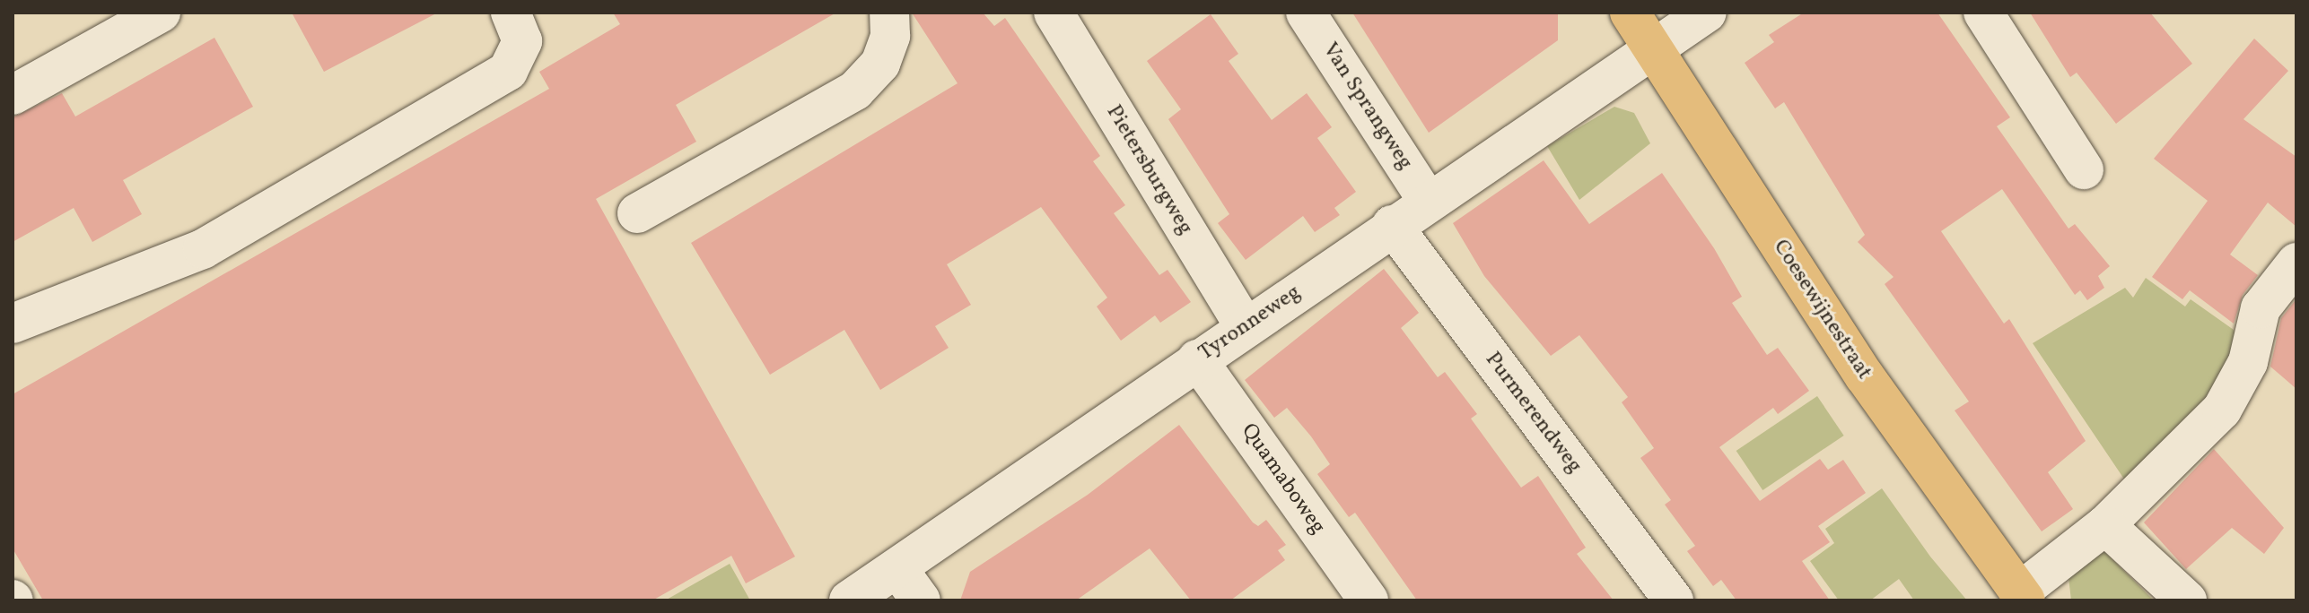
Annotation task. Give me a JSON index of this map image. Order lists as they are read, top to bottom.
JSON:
{
  "streets": {
    "main road": ["Coesewijnestraat"],
    "street": [
      "Van Sprangweg",
      "Pietersburgweg",
      "Tyronneweg",
      "Purmerendweg",
      "Quamaboweg"
    ]
  },
  "crossings": [
    ["Van Sprangweg", "Tyronneweg"],
    ["Pietersburgweg", "Tyronneweg"],
    ["Coesewijnestraat", "Tyronneweg"],
    ["Tyronneweg", "Purmerendweg"],
    ["Tyronneweg", "Quamaboweg"]
  ]
}
